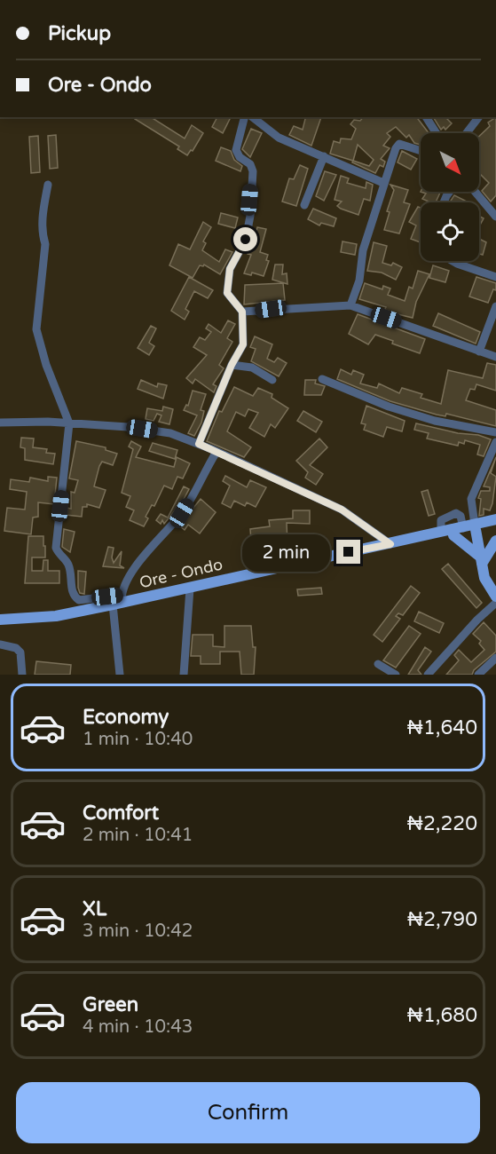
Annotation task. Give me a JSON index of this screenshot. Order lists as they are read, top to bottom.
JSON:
{
  "streets": {
    "main road": ["Ore - Ondo"]
  },
  "north": "bottom right",
  "page": {
    "banner": ["Pickup", "Ore - Ondo"],
    "bubble": "2 min",
    "list": [
      {
        "name": "Economy",
        "note": "1 min · 10:40",
        "value": "₦1,640"
      },
      {
        "name": "Comfort",
        "note": "2 min · 10:41",
        "value": "₦2,220"
      },
      {
        "name": "XL",
        "note": "3 min · 10:42",
        "value": "₦2,790"
      },
      {
        "name": "Green",
        "note": "4 min · 10:43",
        "value": "₦1,680"
      }
    ],
    "buttons": "Confirm"
  }
}
